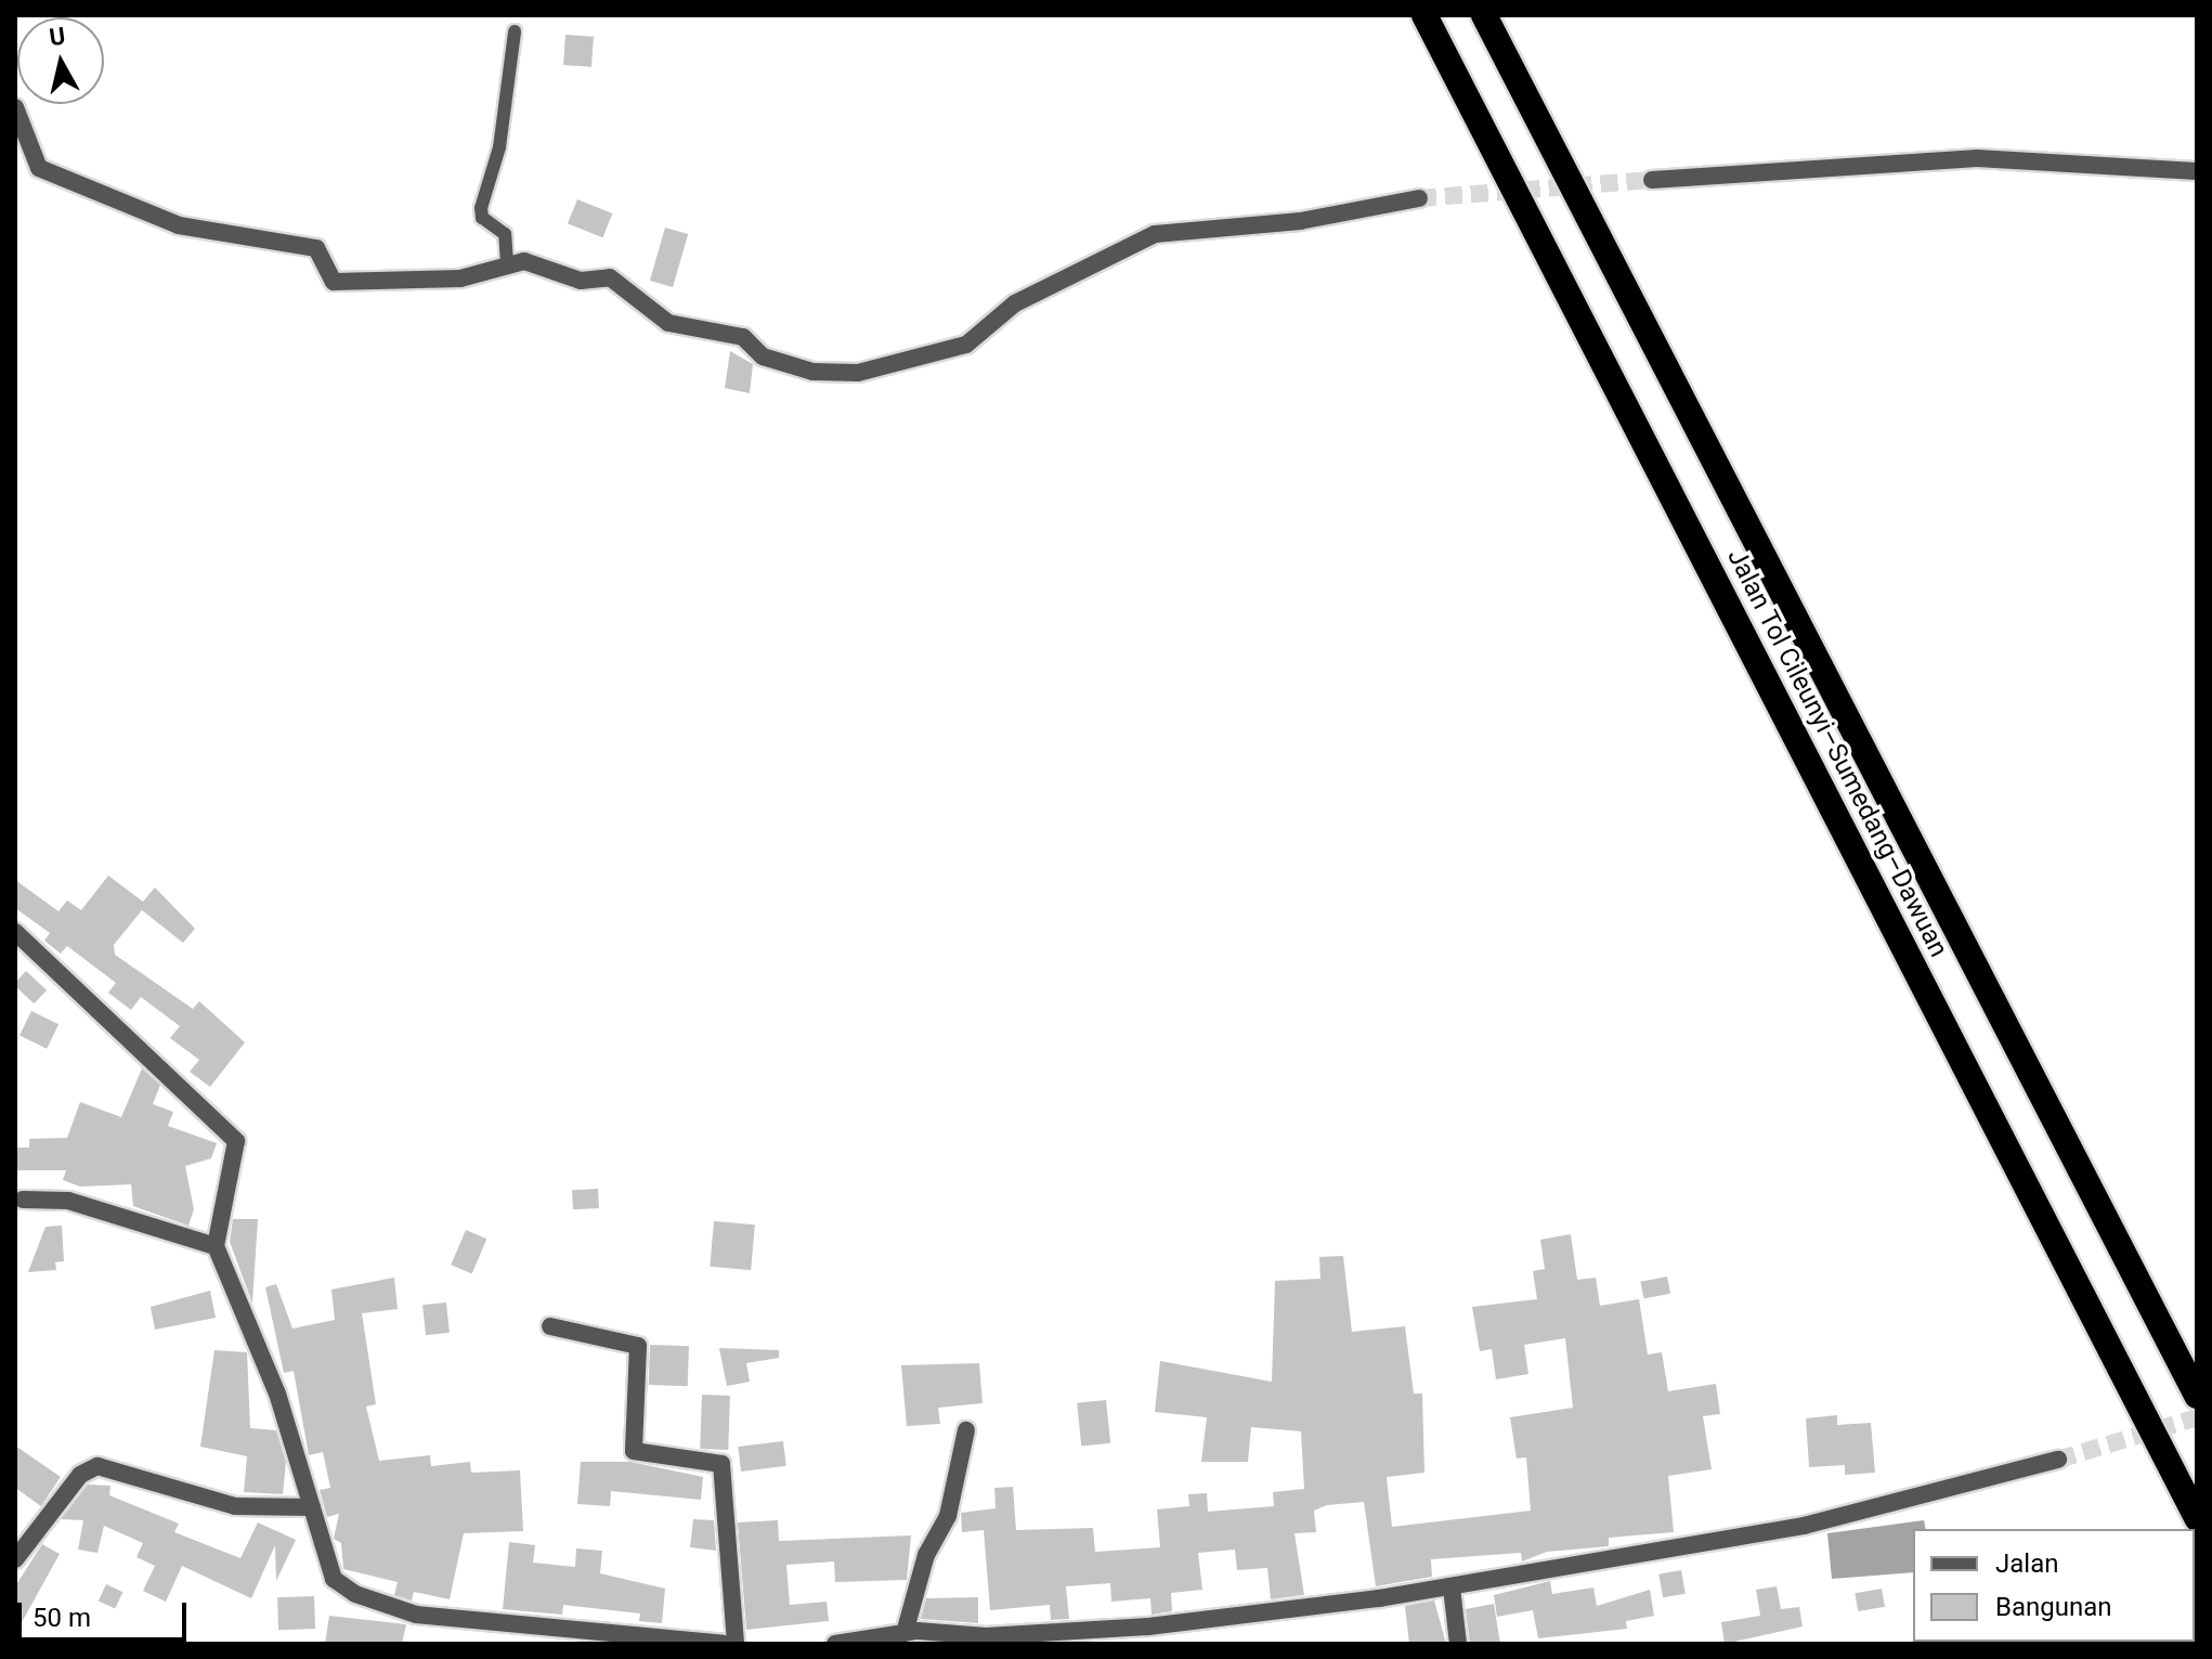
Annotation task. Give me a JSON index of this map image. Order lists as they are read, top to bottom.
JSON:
{
  "streets": {
    "highway": ["Jalan Tol Cileunyi–Sumedang–Dawuan"]
  },
  "legend": ["Jalan", "Bangunan"],
  "scale_bar": "50 m",
  "north": "top"
}
